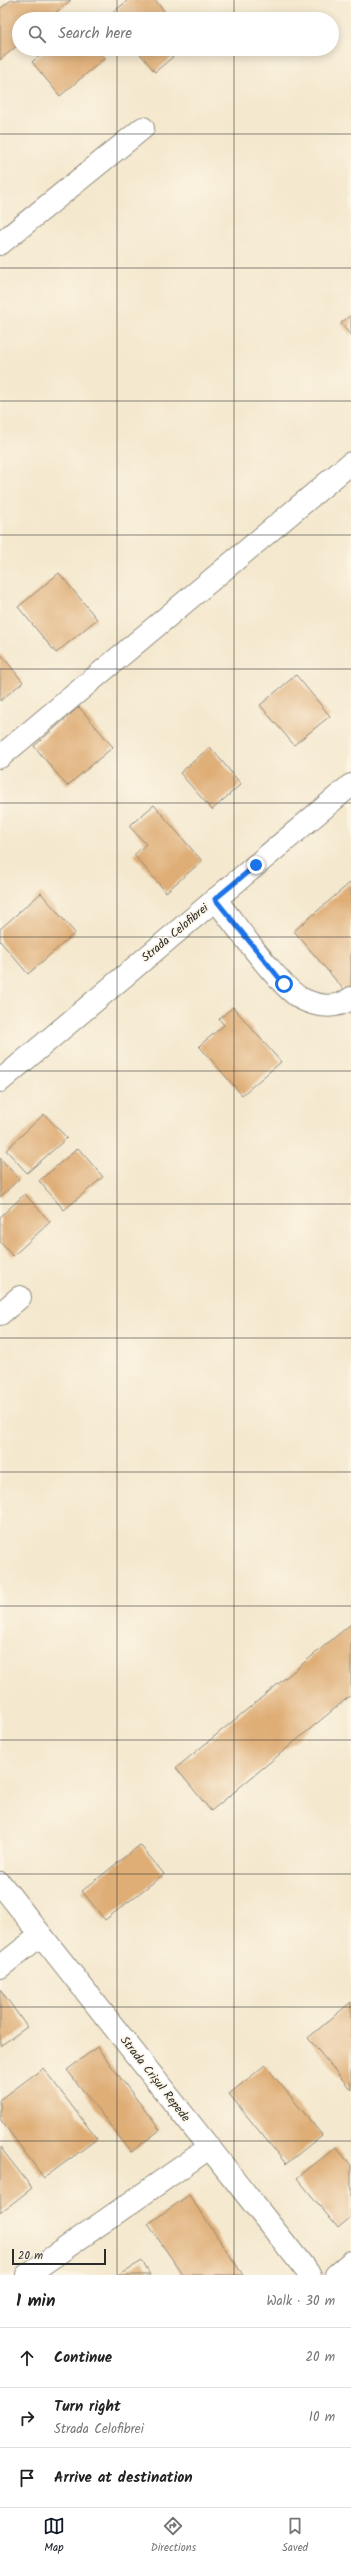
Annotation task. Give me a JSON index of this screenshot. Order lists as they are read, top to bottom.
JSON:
{
  "streets": {
    "street": ["Strada Celofibrei", "Strada Crișul Repede"]
  },
  "scale_bar": "20 m",
  "page": {
    "search": "Search here",
    "scale": "20 m",
    "heading": ["1 min", "Walk · 30 m"],
    "list": [
      ["Continue", "20 m"],
      ["Turn right", "Strada Celofibrei", "10 m"],
      "Arrive at destination"
    ],
    "nav": ["Map", "Directions", "Saved"]
  }
}
